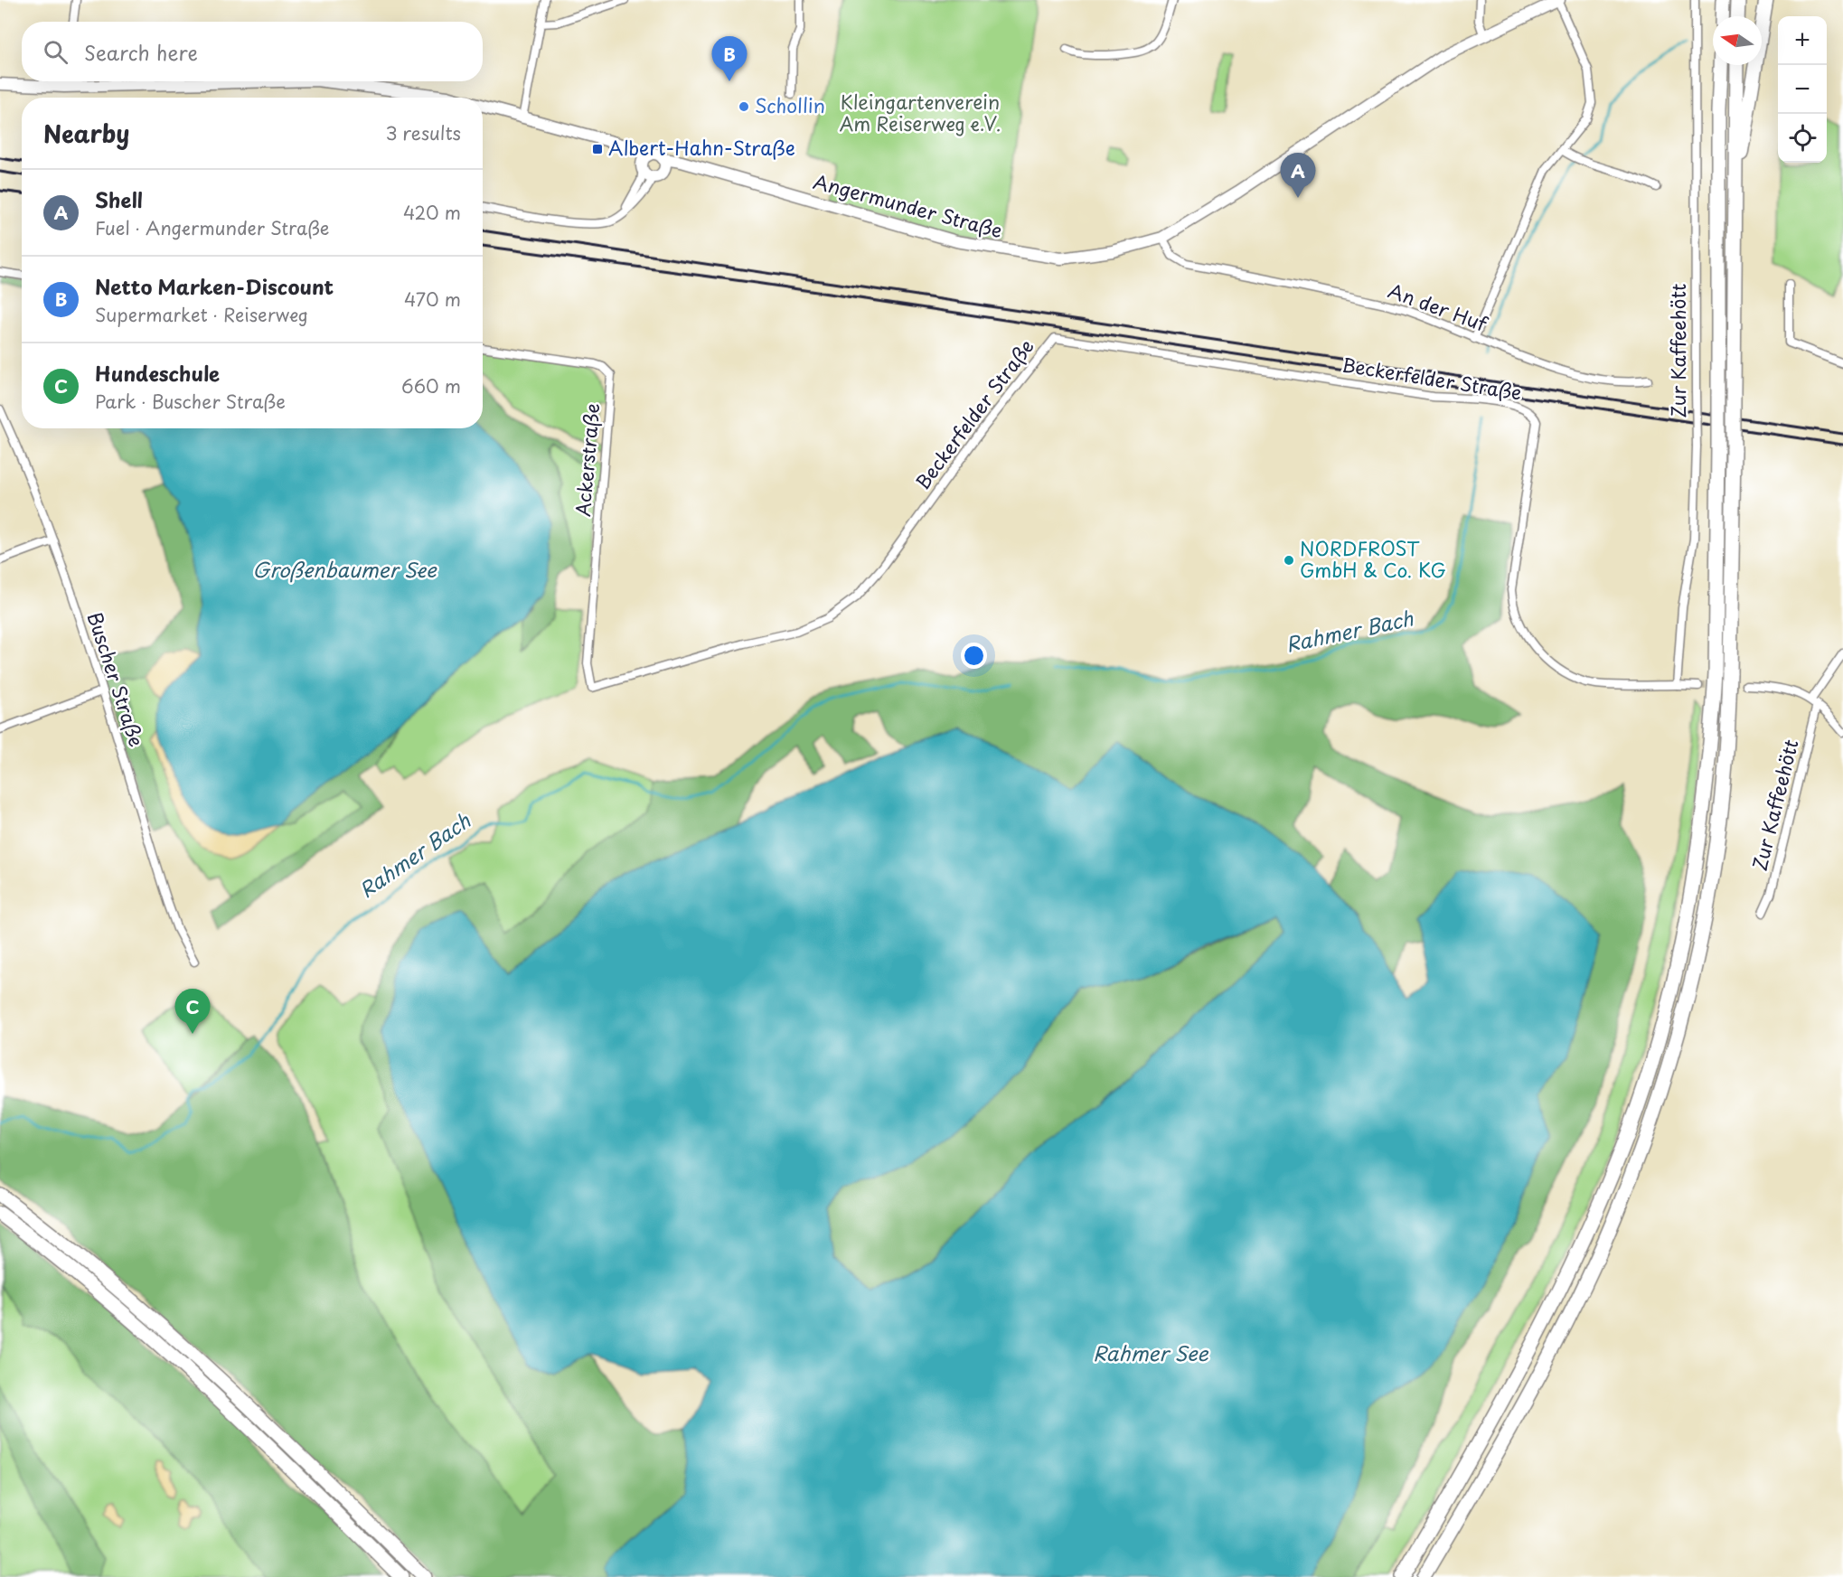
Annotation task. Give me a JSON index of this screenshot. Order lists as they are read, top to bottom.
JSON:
{
  "streets": {
    "main road": ["Angermunder Straße"],
    "street": [
      "An der Huf",
      "Zur Kaffeehött",
      "Beckerfelder Straße",
      "Ackerstraße",
      "Buscher Straße"
    ]
  },
  "crossings": [
    ["Angermunder Straße", "An der Huf"],
    ["Zur Kaffeehött", "Beckerfelder Straße"],
    ["Beckerfelder Straße", "Ackerstraße"]
  ],
  "water": ["Großenbaumer See", "Rahmer Bach", "Rahmer See"],
  "parks": ["Kleingartenverein Am Reiserweg e.V."],
  "places": {
    "other": ["Schollin", "NORDFROST GmbH & Co. KG"],
    "transit": ["Albert-Hahn-Straße"]
  },
  "north": "left",
  "page": {
    "map_buttons": ["+", "−"],
    "search": "Search here",
    "pins": ["B", "A", "C"],
    "heading": ["Nearby", "3 results"],
    "list": [
      {
        "mark": "A",
        "name": "Shell",
        "note": "Fuel · Angermunder Straße",
        "value": "420 m"
      },
      {
        "mark": "B",
        "name": "Netto Marken-Discount",
        "note": "Supermarket · Reiserweg",
        "value": "470 m"
      },
      {
        "mark": "C",
        "name": "Hundeschule",
        "note": "Park · Buscher Straße",
        "value": "660 m"
      }
    ]
  }
}
